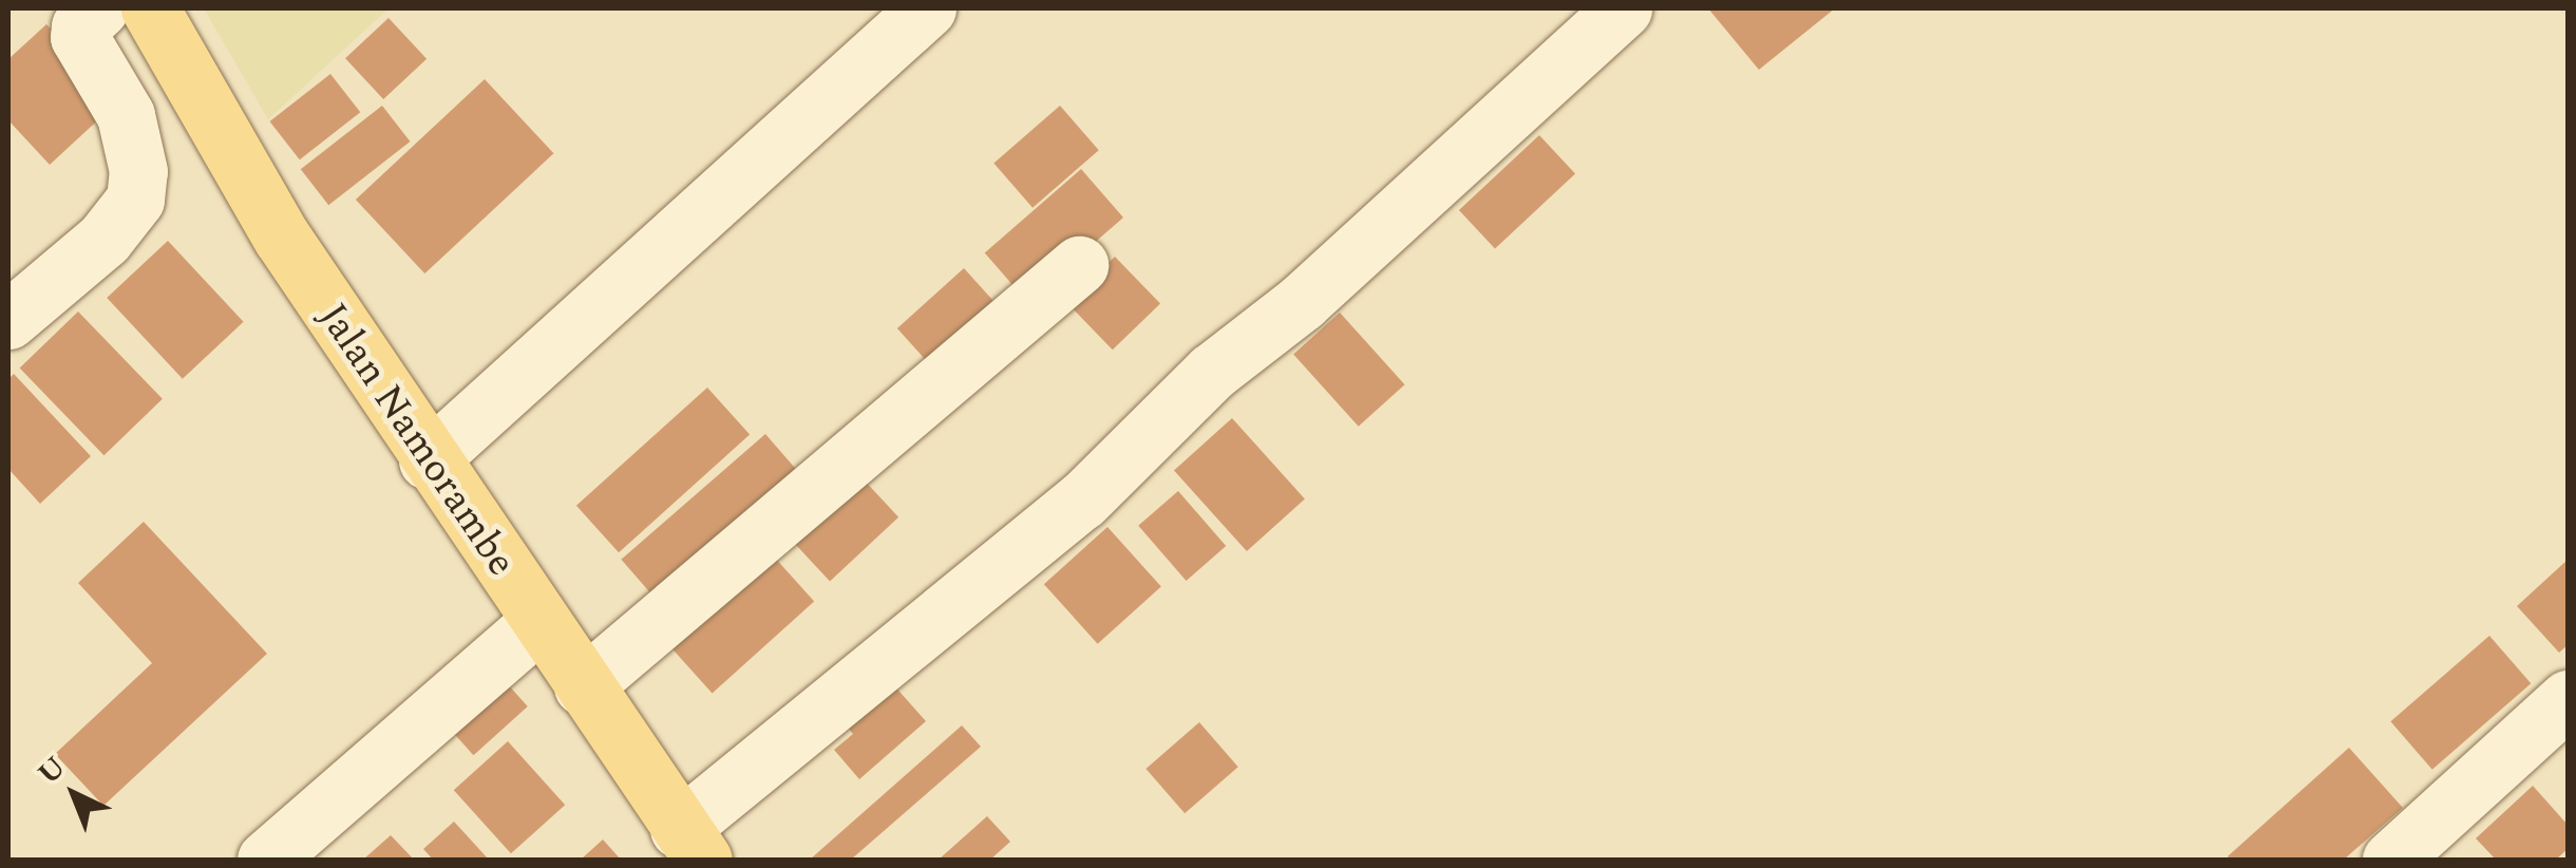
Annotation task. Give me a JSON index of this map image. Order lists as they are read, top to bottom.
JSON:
{
  "streets": {
    "main road": ["Jalan Namorambe"]
  },
  "north": "top left"
}
